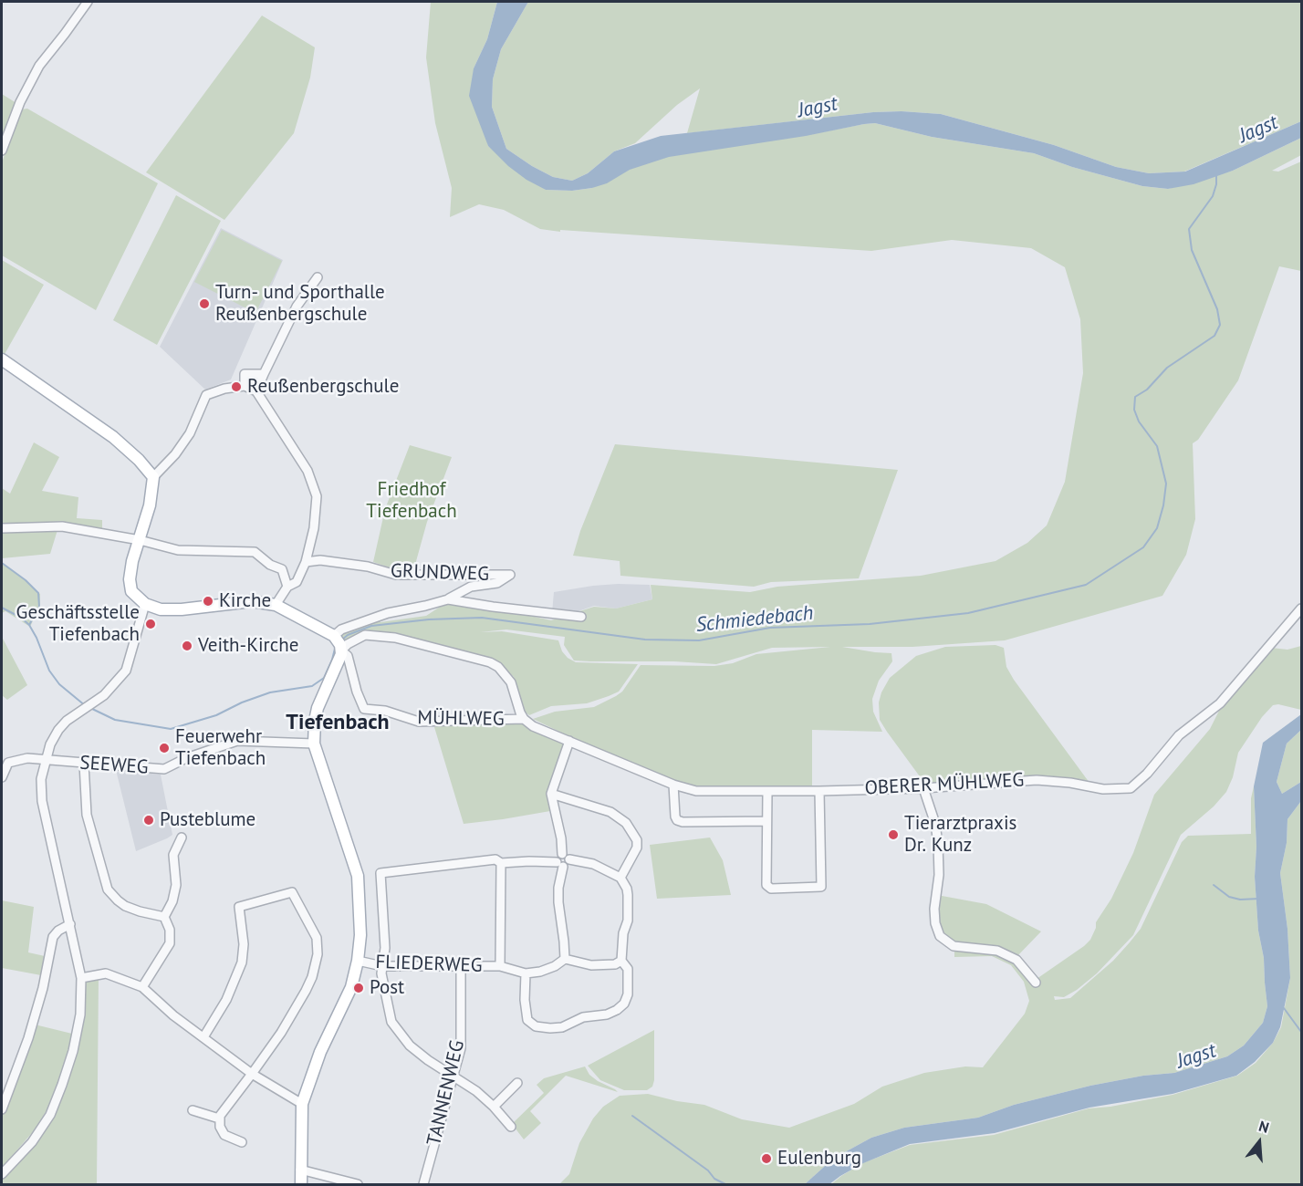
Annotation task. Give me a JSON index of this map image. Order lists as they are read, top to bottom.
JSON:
{
  "streets": {
    "street": [
      "GRUNDWEG",
      "MÜHLWEG",
      "SEEWEG",
      "OBERER MÜHLWEG",
      "FLIEDERWEG",
      "TANNENWEG"
    ]
  },
  "crossings": [
    ["MÜHLWEG", "OBERER MÜHLWEG"],
    ["FLIEDERWEG", "TANNENWEG"]
  ],
  "districts": ["Tiefenbach"],
  "water": ["Jagst", "Schmiedebach"],
  "parks": ["Friedhof Tiefenbach"],
  "places": [
    "Turn- und Sporthalle Reußenbergschule",
    "Reußenbergschule",
    "Kirche",
    "Geschäftsstelle Tiefenbach",
    "Veith-Kirche",
    "Feuerwehr Tiefenbach",
    "Pusteblume",
    "Tierarztpraxis Dr. Kunz",
    "Post",
    "Eulenburg"
  ],
  "north": "top"
}
